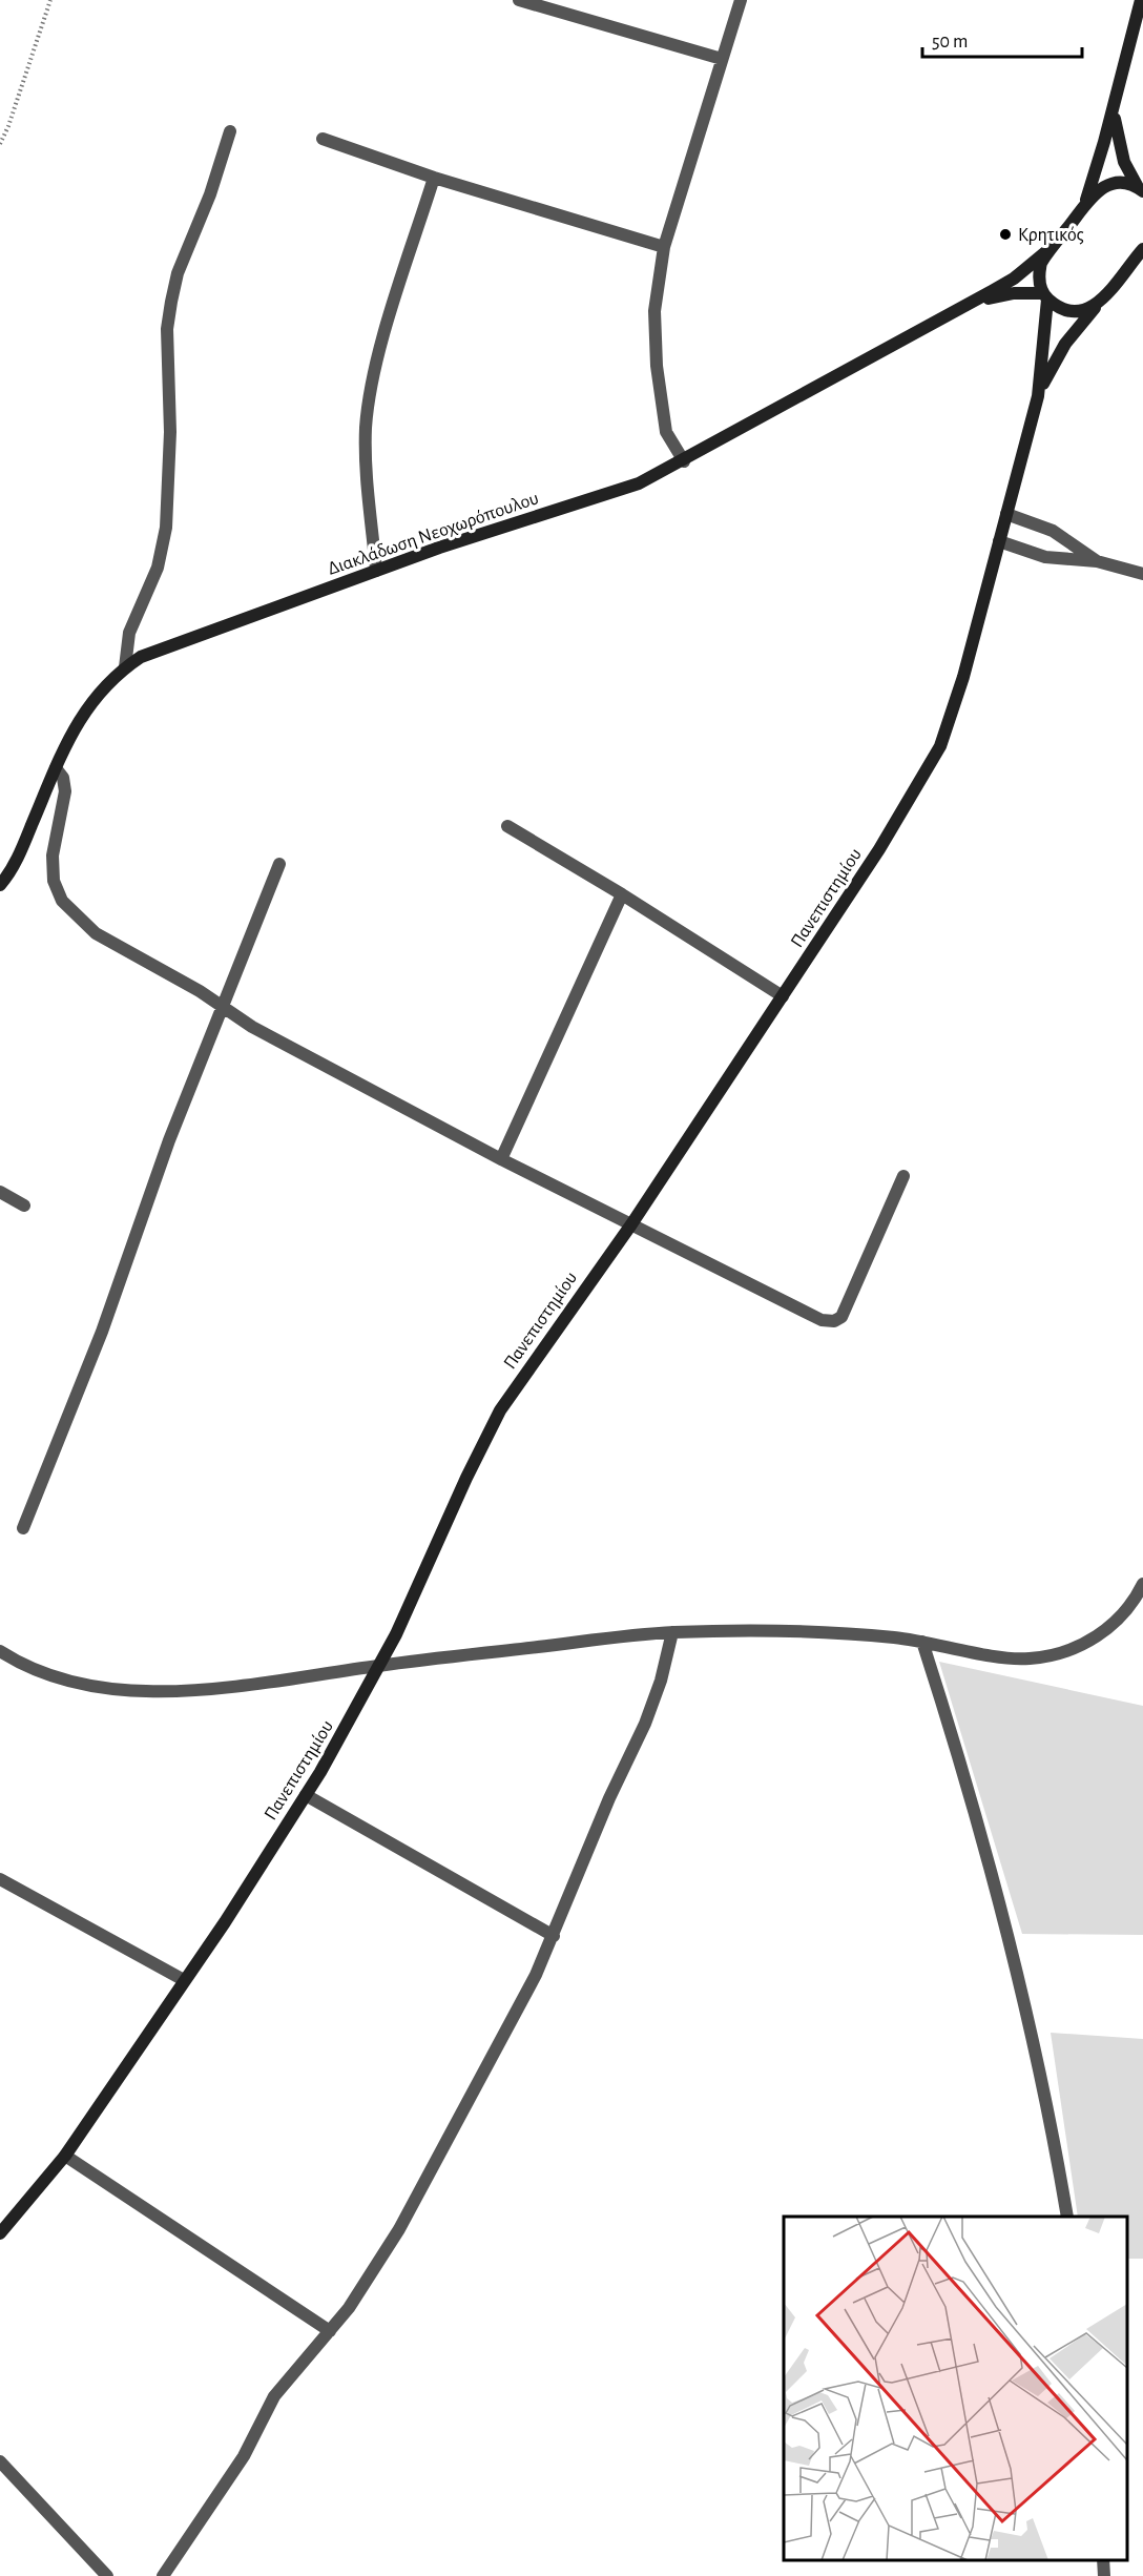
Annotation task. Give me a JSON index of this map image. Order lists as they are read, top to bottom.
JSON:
{
  "streets": {
    "street": ["Διακλάδωση Νεοχωρόπουλου", "Πανεπιστημίου"]
  },
  "crossings": [
    ["Διακλάδωση Νεοχωρόπουλου", "Πανεπιστημίου"]
  ],
  "places": ["Κρητικός"],
  "scale_bar": "50 m"
}
